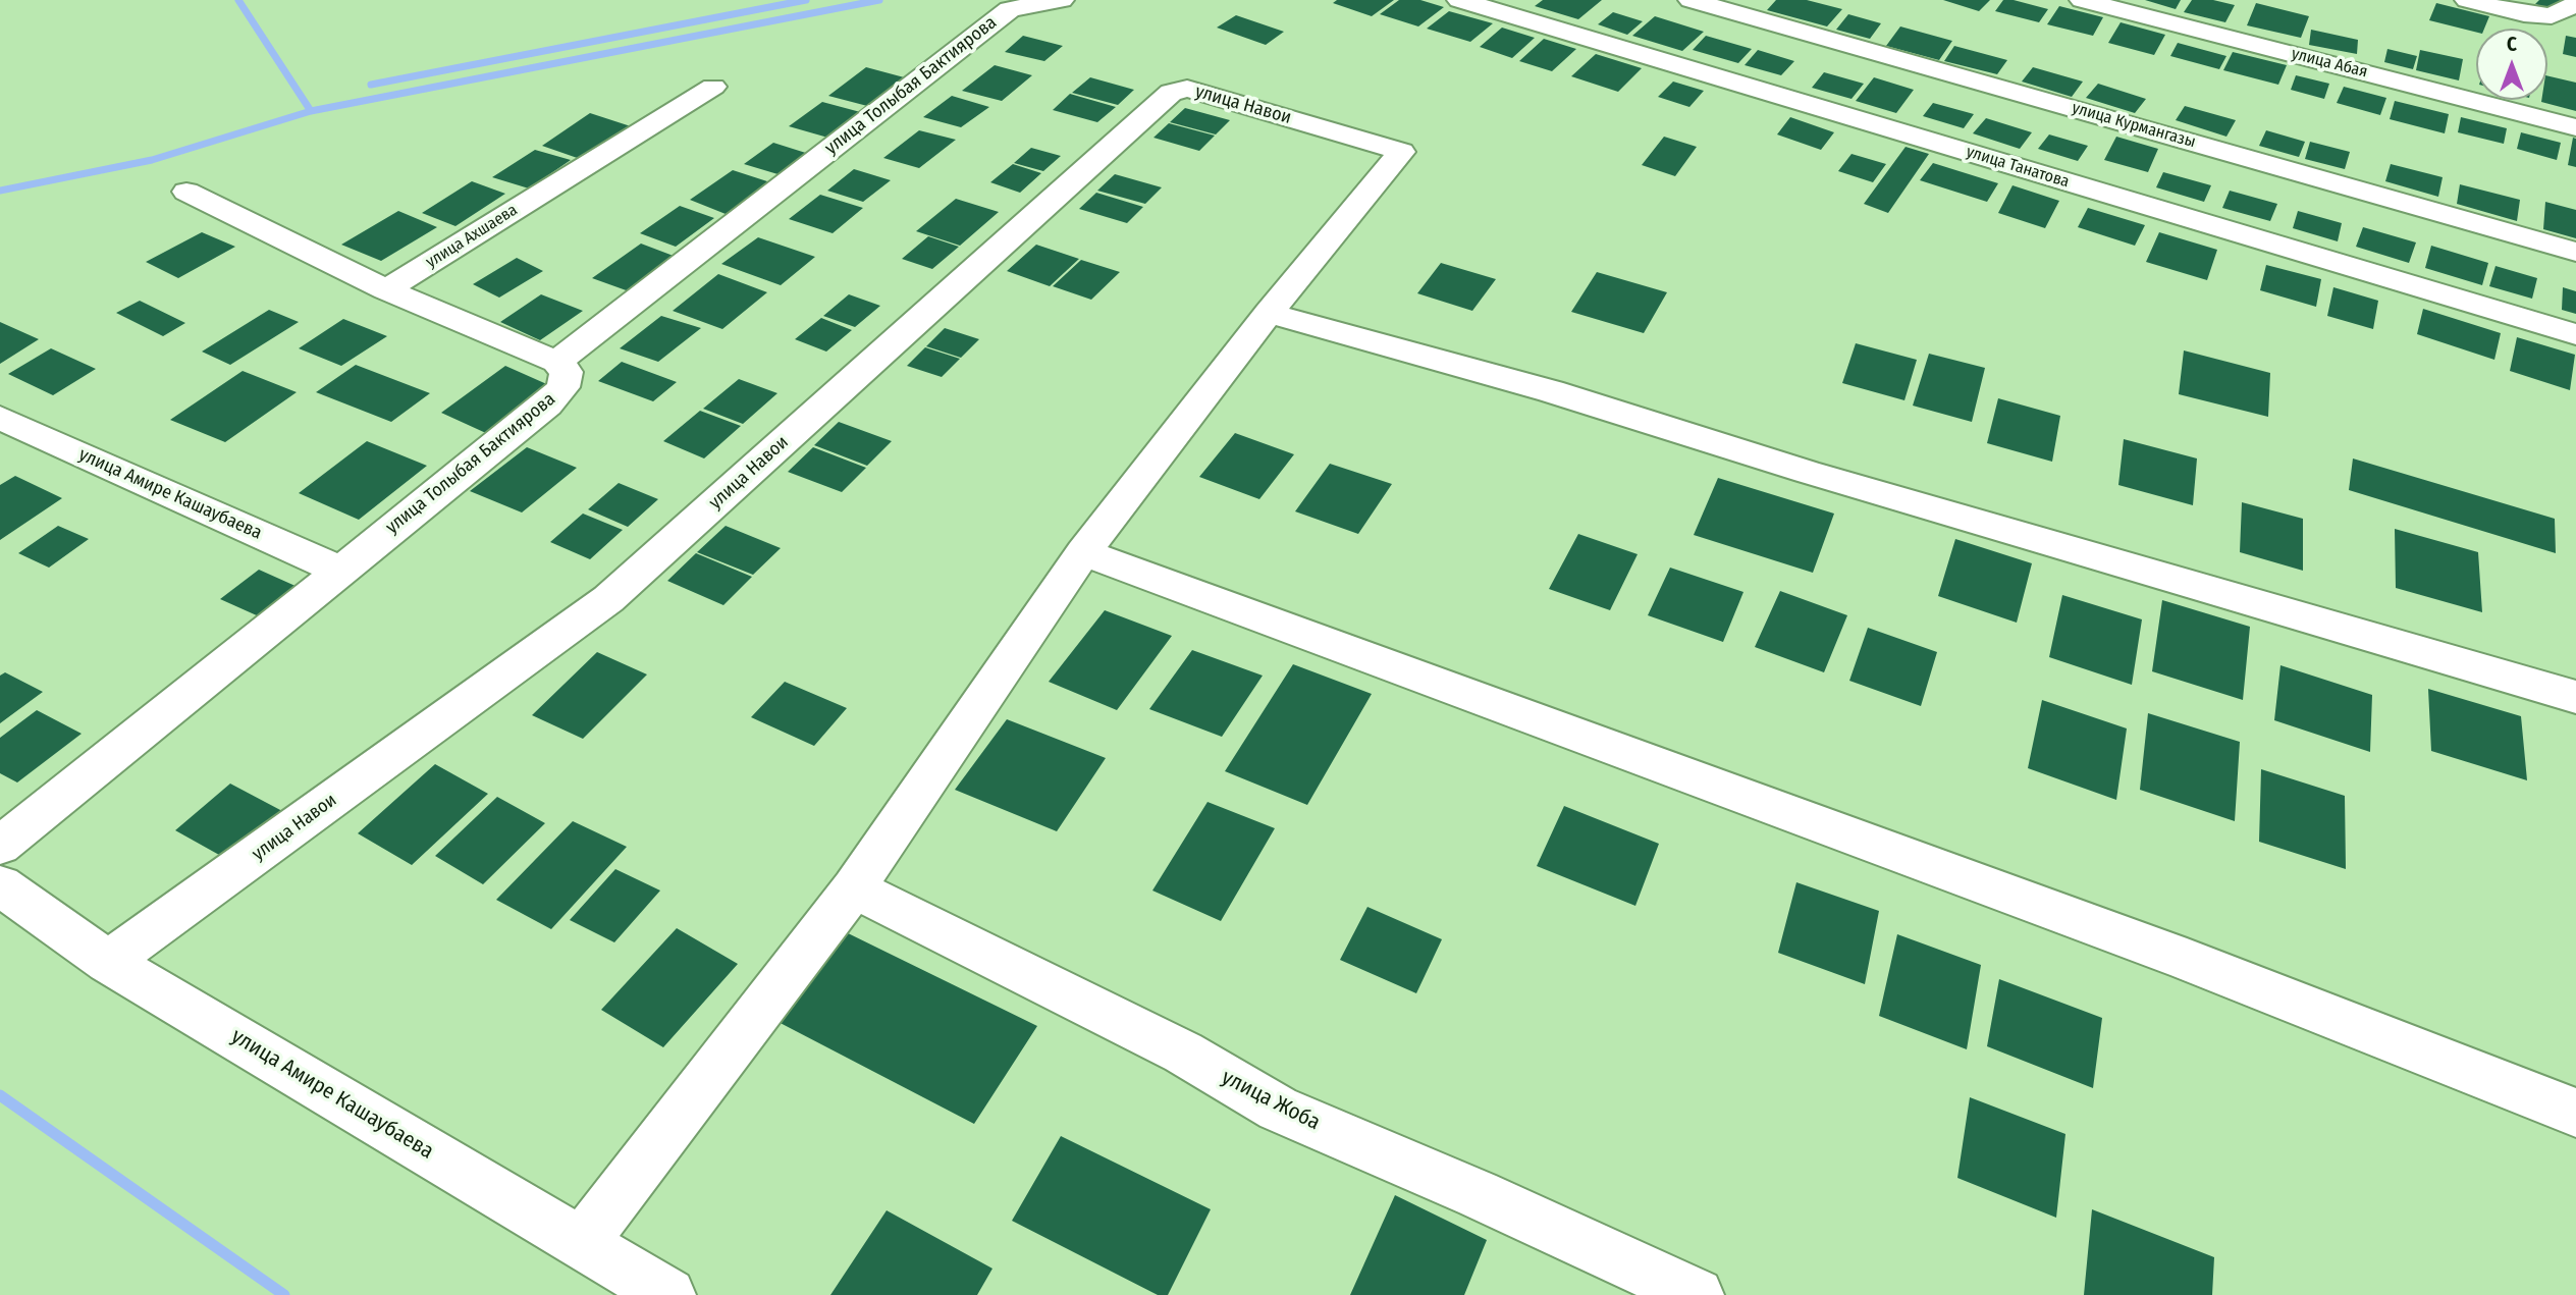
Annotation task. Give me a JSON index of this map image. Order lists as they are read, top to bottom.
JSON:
{
  "streets": {
    "street": [
      "улица Абая",
      "улица Толыбая Бактиярова",
      "улица Навои",
      "улица Курмангазы",
      "улица Танатова",
      "улица Ахшаева",
      "улица Амире Кашаубаева",
      "улица Жоба"
    ]
  },
  "crossings": [
    ["улица Толыбая Бактиярова", "улица Амире Кашаубаева"],
    ["улица Навои", "улица Амире Кашаубаева"]
  ],
  "north": "top"
}
